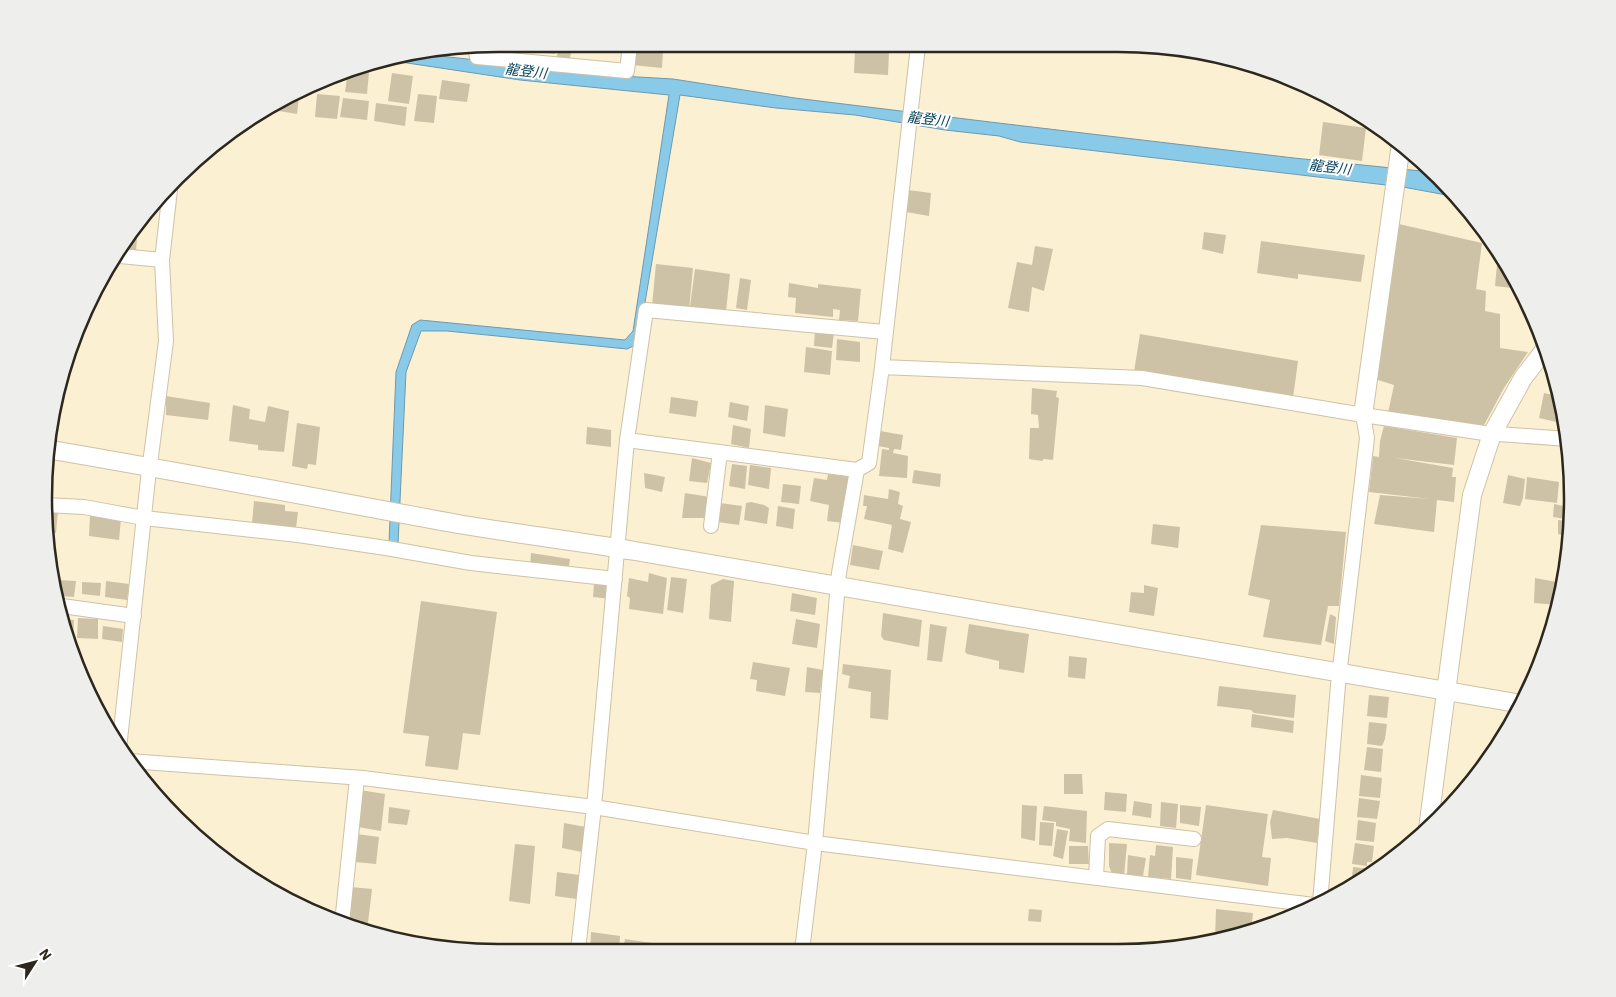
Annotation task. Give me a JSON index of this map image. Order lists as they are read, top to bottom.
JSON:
{
  "water": ["龍登川"],
  "north": "top right"
}
